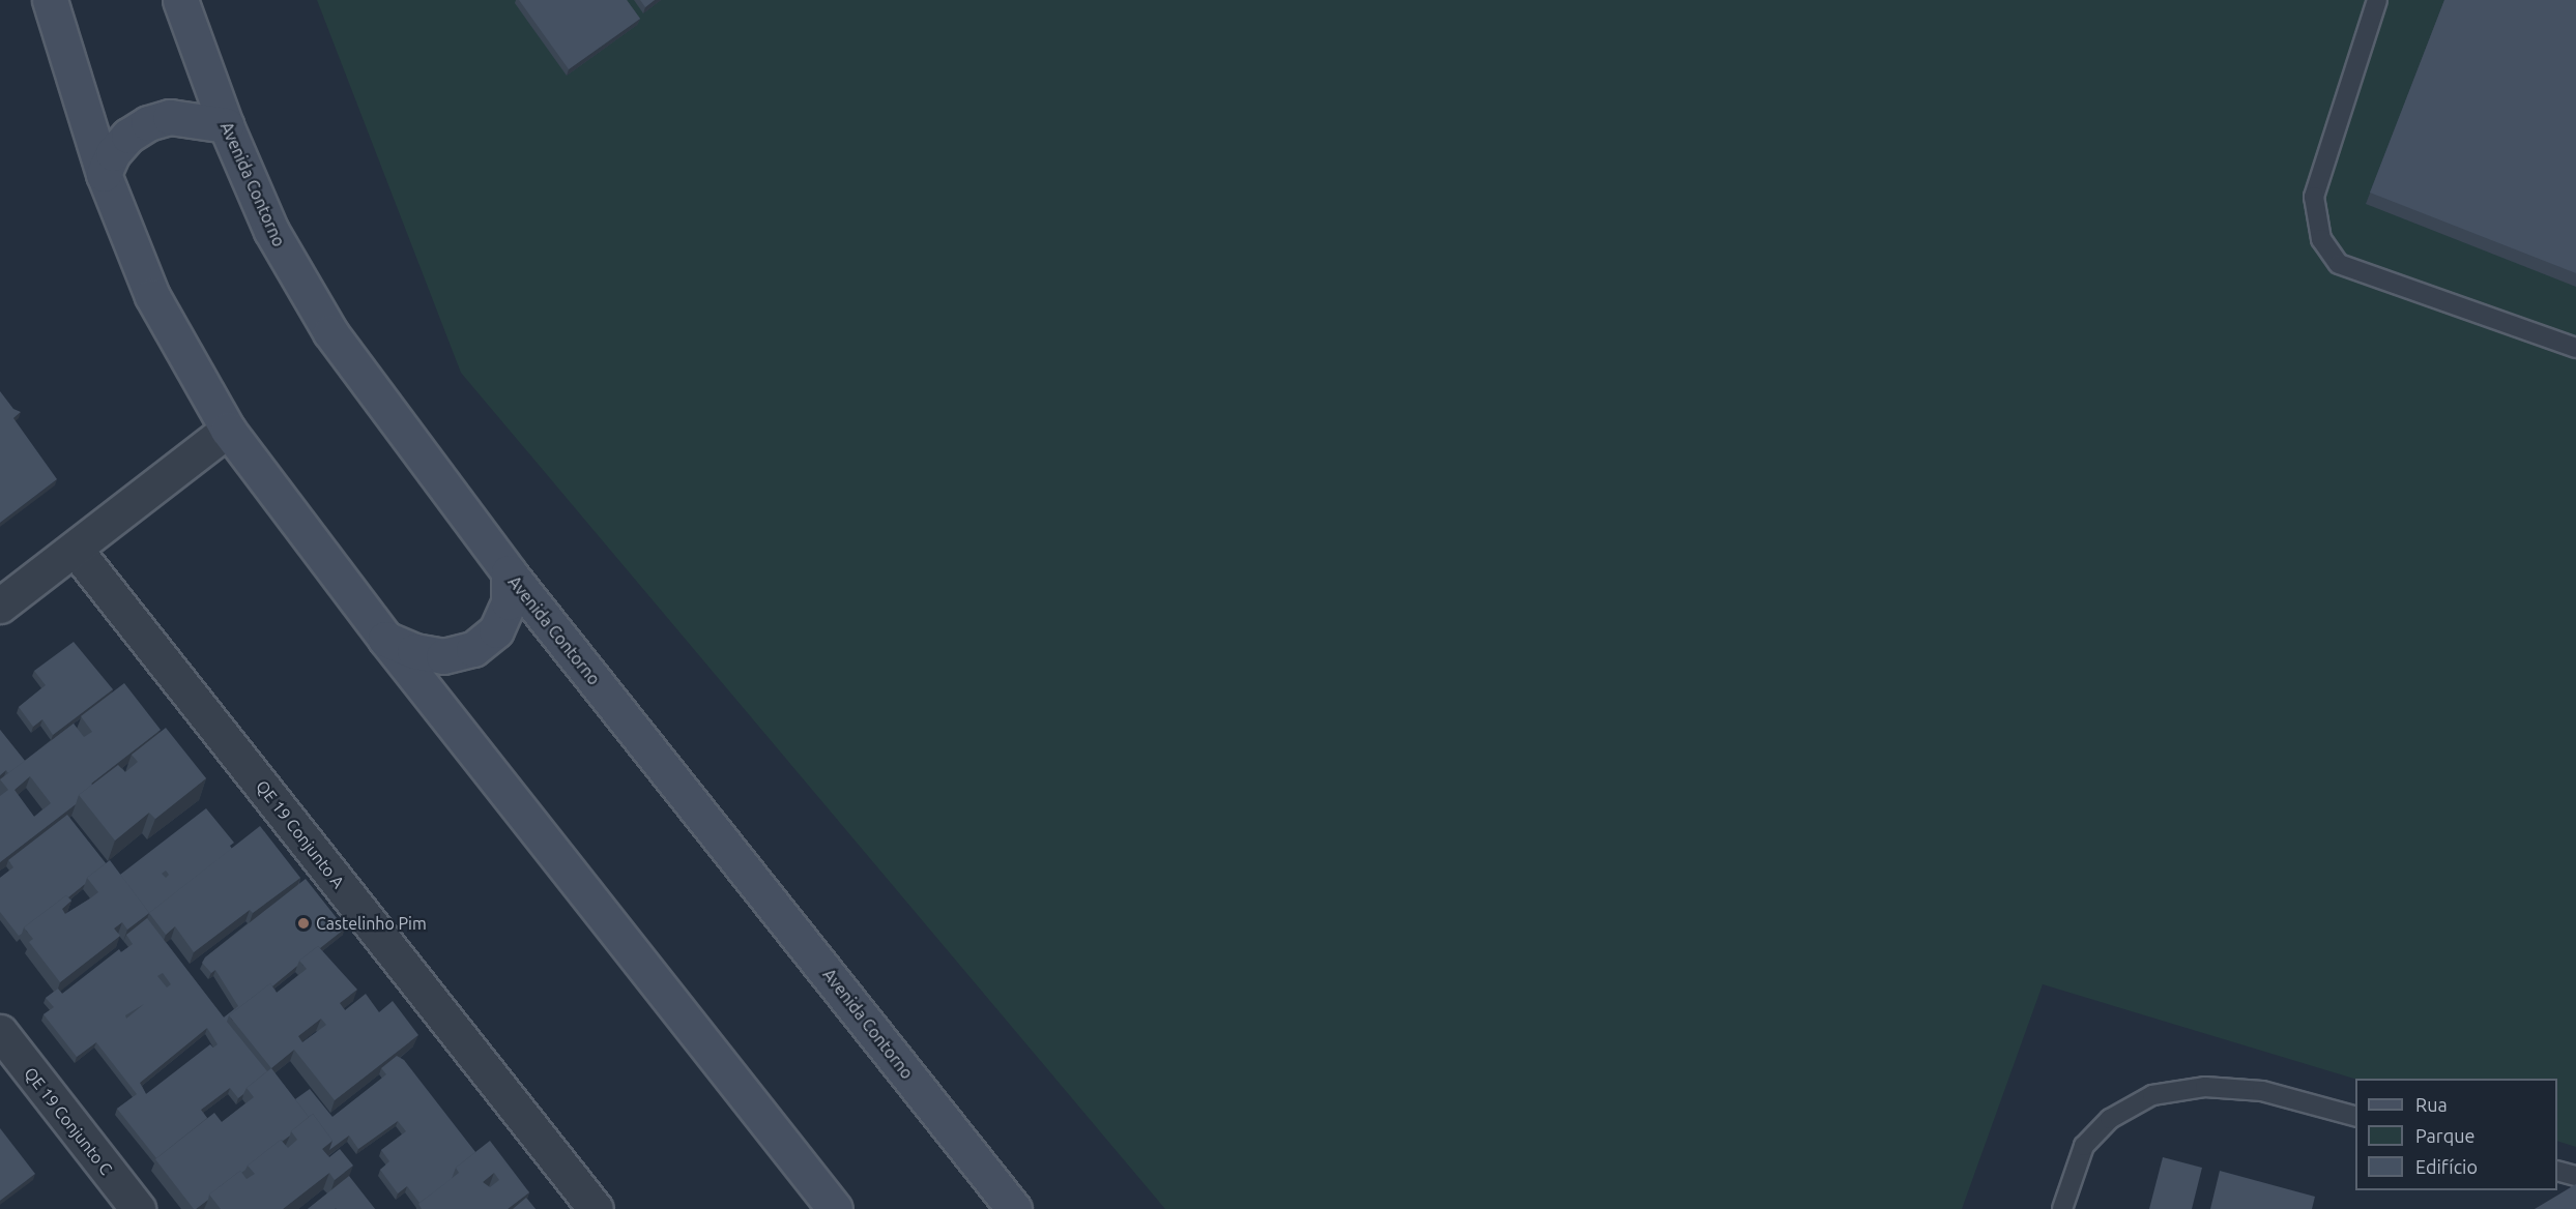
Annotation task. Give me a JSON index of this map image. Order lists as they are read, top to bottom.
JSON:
{
  "streets": {
    "main road": ["Avenida Contorno"],
    "street": ["QE 19 Conjunto A", "QE 19 Conjunto C"]
  },
  "places": ["Castelinho Pim"],
  "legend": ["Rua", "Parque", "Edifício"]
}
